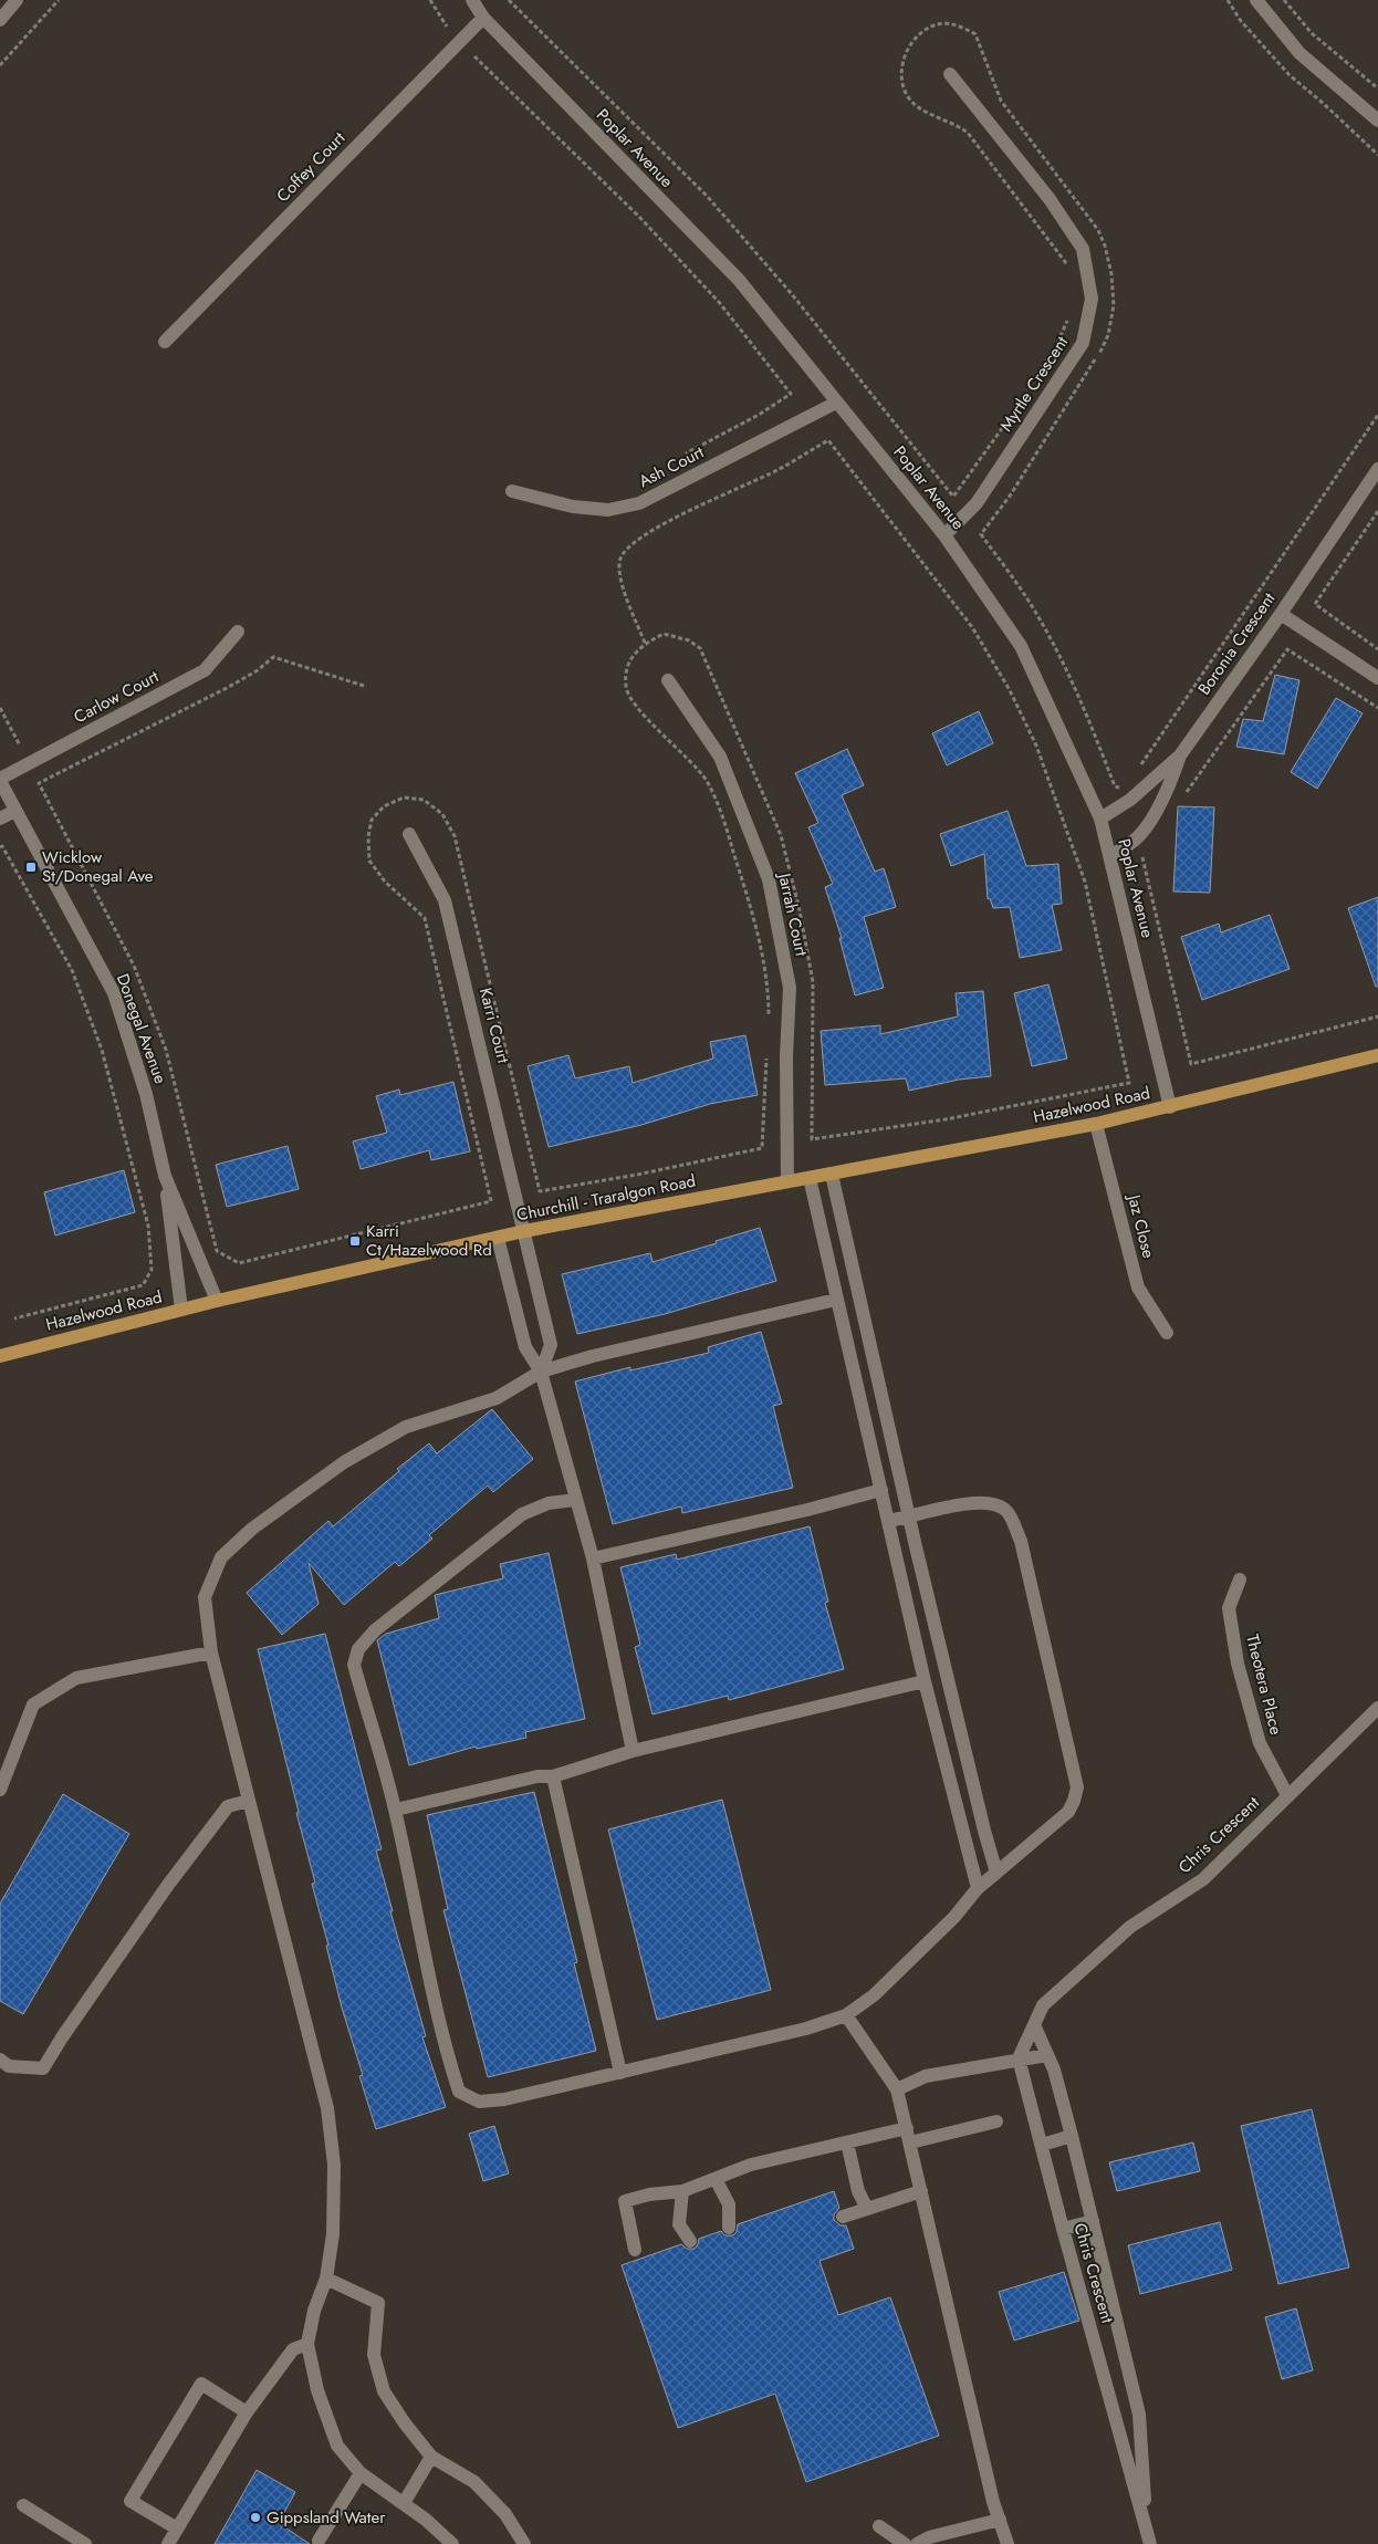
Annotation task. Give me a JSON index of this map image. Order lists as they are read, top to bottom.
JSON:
{
  "streets": {
    "main road": ["Hazelwood Road", "Churchill - Traralgon Road"],
    "street": [
      "Poplar Avenue",
      "Coffey Court",
      "Myrtle Crescent",
      "Ash Court",
      "Boronia Crescent",
      "Carlow Court",
      "Jarrah Court",
      "Karri Court",
      "Donegal Avenue",
      "Jaz Close",
      "Theotera Place",
      "Chris Crescent"
    ]
  },
  "crossings": [
    ["Poplar Avenue", "Coffey Court"],
    ["Poplar Avenue", "Myrtle Crescent"],
    ["Poplar Avenue", "Ash Court"],
    ["Poplar Avenue", "Boronia Crescent"],
    ["Poplar Avenue", "Hazelwood Road"],
    ["Carlow Court", "Donegal Avenue"],
    ["Jarrah Court", "Churchill - Traralgon Road"],
    ["Karri Court", "Churchill - Traralgon Road"],
    ["Donegal Avenue", "Hazelwood Road"],
    ["Donegal Avenue", "Churchill - Traralgon Road"],
    ["Hazelwood Road", "Churchill - Traralgon Road"],
    ["Hazelwood Road", "Jaz Close"],
    ["Theotera Place", "Chris Crescent"]
  ],
  "places": {
    "transit": ["Wicklow St/Donegal Ave", "Karri Ct/Hazelwood Rd"],
    "other": ["Gippsland Water"]
  }
}
